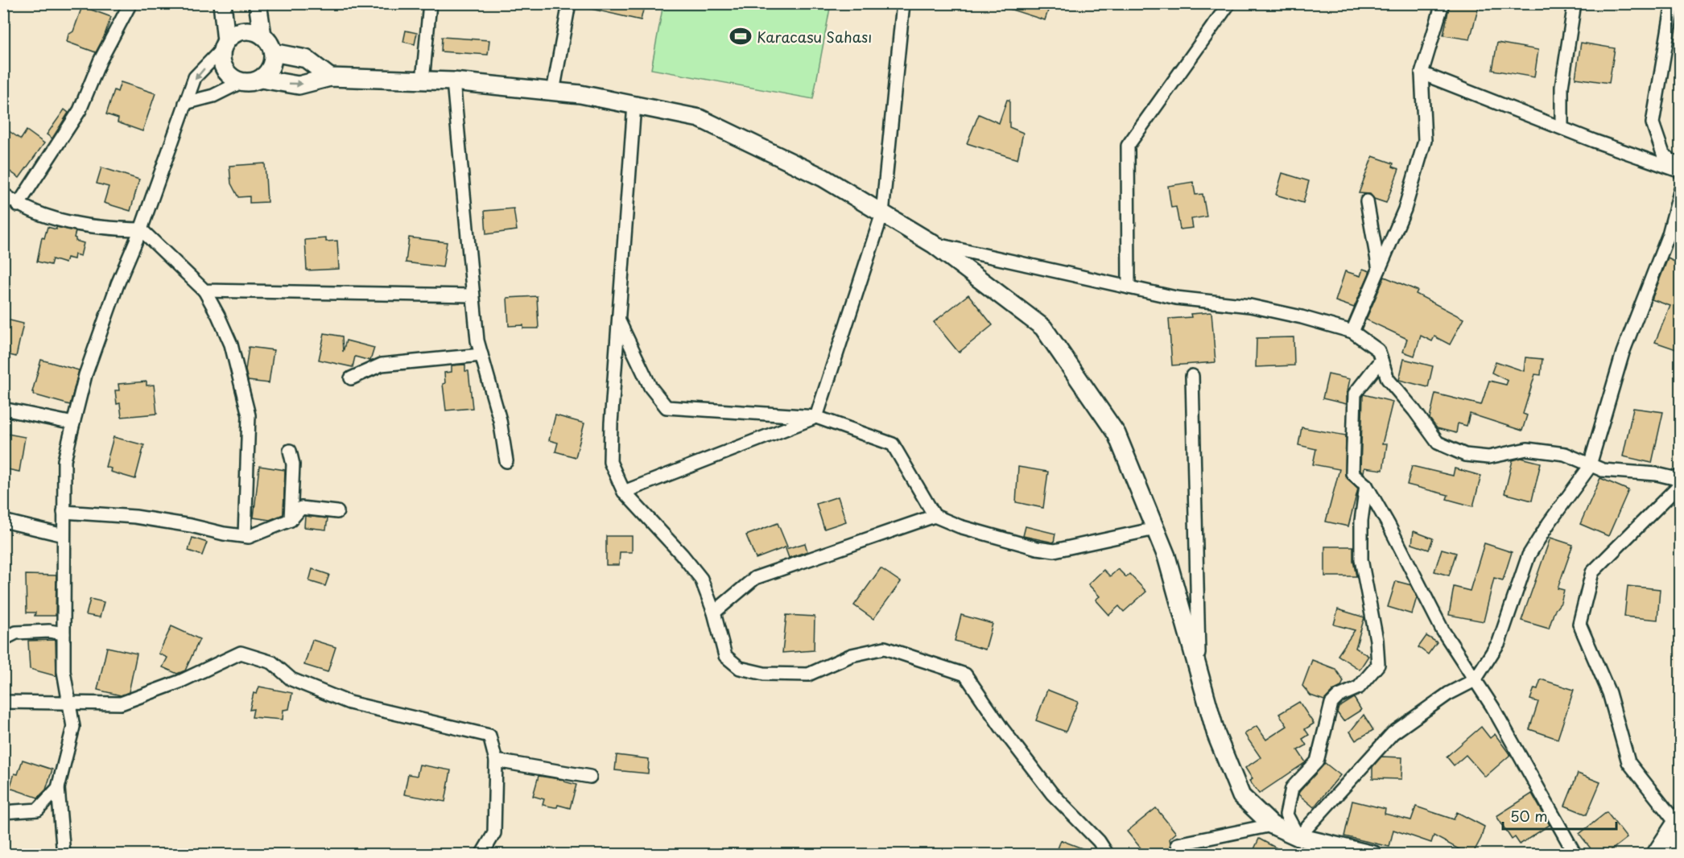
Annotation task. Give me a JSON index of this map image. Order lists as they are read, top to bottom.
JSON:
{
  "places": {
    "sports": ["Karacasu Sahası"]
  },
  "scale_bar": "50 m"
}
